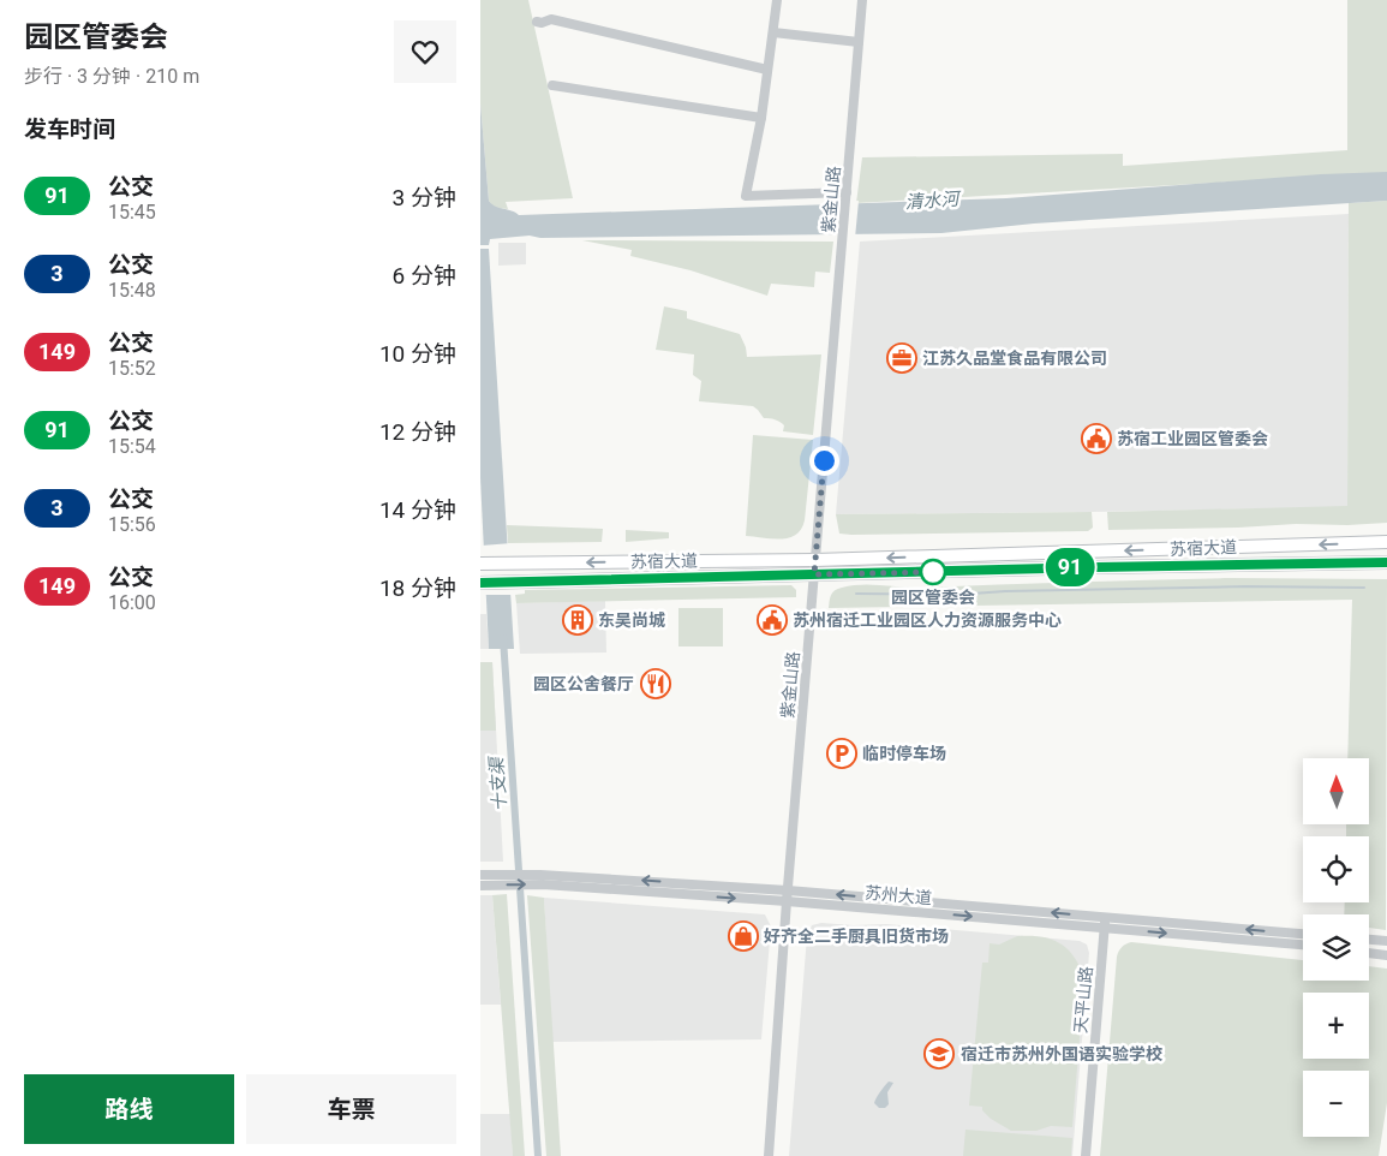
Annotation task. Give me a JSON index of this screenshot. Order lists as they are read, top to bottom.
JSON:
{
  "streets": {
    "main road": ["苏宿大道"],
    "street": ["紫金山路", "苏州大道", "天平山路"]
  },
  "crossings": [
    ["紫金山路", "苏宿大道"],
    ["紫金山路", "苏州大道"],
    ["苏州大道", "天平山路"]
  ],
  "water": ["清水河", "十支渠"],
  "places": {
    "office": ["江苏久品堂食品有限公司"],
    "public building": ["苏宿工业园区管委会", "苏州宿迁工业园区人力资源服务中心"],
    "other": ["园区管委会"],
    "building": ["东吴尚城"],
    "restaurant": ["园区公舍餐厅"],
    "parking": ["临时停车场"],
    "shop": ["好齐全二手厨具旧货市场"],
    "school or university": ["宿迁市苏州外国语实验学校"]
  },
  "lines": ["bus line 91"],
  "north": "top",
  "page": {
    "heading": [
      ["园区管委会", "步行 · 3 分钟 · 210 m"],
      "发车时间"
    ],
    "on_map": "91",
    "list": [
      {
        "mark": "91",
        "name": "公交",
        "note": "15:45",
        "value": "3 分钟"
      },
      {
        "mark": "3",
        "name": "公交",
        "note": "15:48",
        "value": "6 分钟"
      },
      {
        "mark": "149",
        "name": "公交",
        "note": "15:52",
        "value": "10 分钟"
      },
      {
        "mark": "91",
        "name": "公交",
        "note": "15:54",
        "value": "12 分钟"
      },
      {
        "mark": "3",
        "name": "公交",
        "note": "15:56",
        "value": "14 分钟"
      },
      {
        "mark": "149",
        "name": "公交",
        "note": "16:00",
        "value": "18 分钟"
      }
    ],
    "map_buttons": ["+", "−"],
    "buttons": ["路线", "车票"]
  }
}
